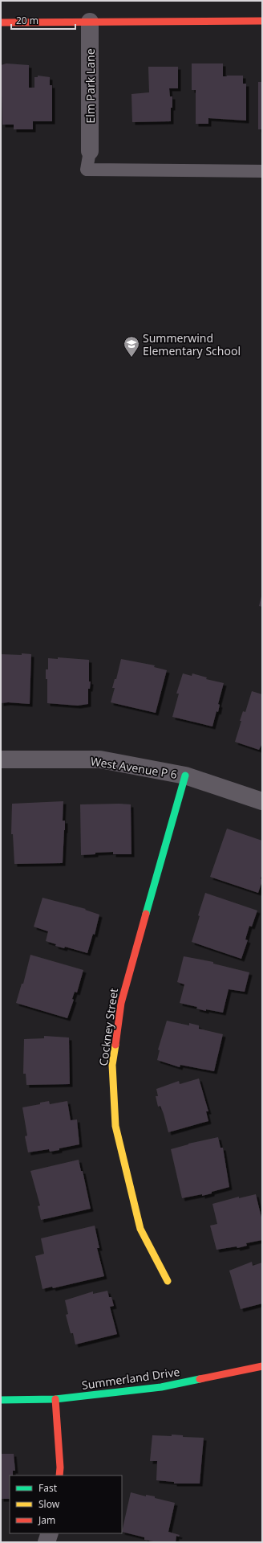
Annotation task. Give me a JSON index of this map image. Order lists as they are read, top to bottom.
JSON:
{
  "streets": {
    "street": [
      "Elm Park Lane",
      "West Avenue P 6",
      "Cockney Street",
      "Summerland Drive"
    ]
  },
  "crossings": [
    ["West Avenue P 6", "Cockney Street"]
  ],
  "places": {
    "school or university": ["Summerwind Elementary School"]
  },
  "legend": ["Fast", "Slow", "Jam"],
  "scale_bar": "20 m"
}
